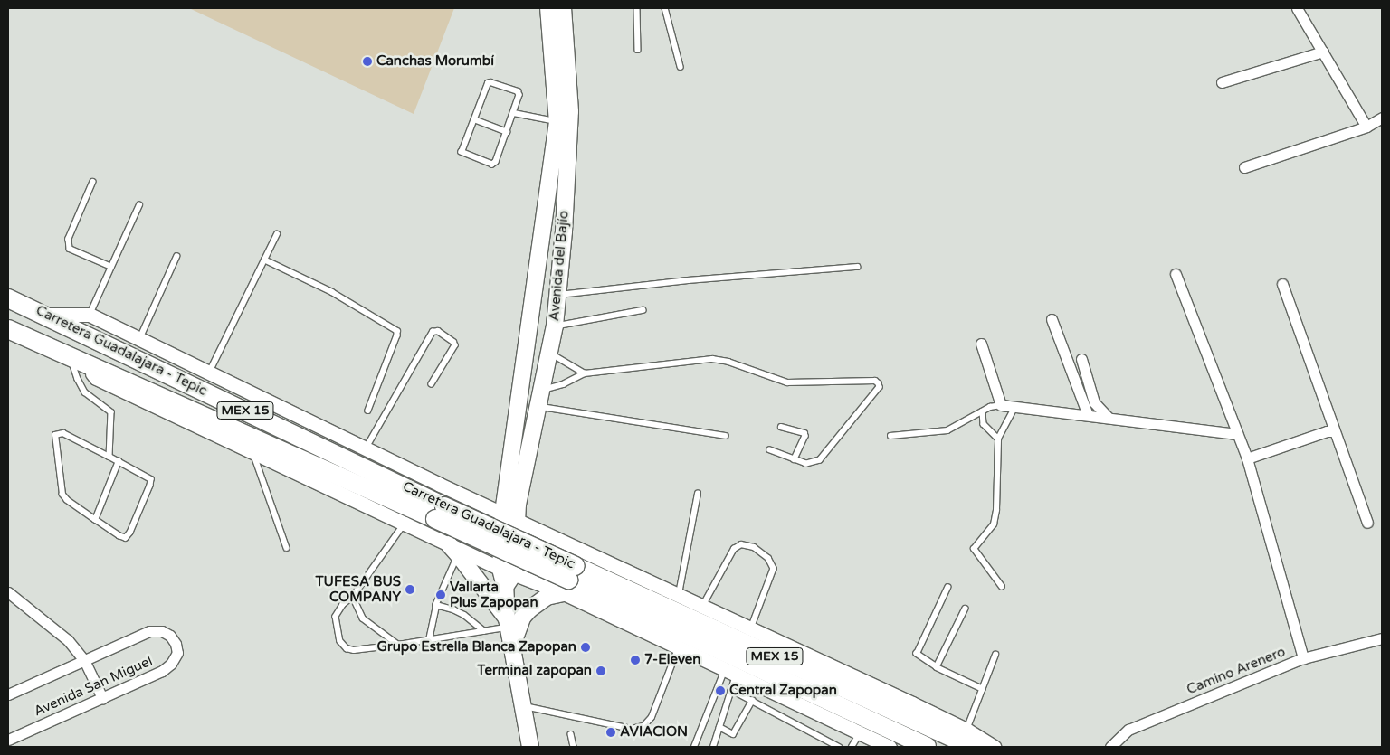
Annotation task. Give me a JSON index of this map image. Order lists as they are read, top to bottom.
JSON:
{
  "streets": {
    "highway": ["Carretera Guadalajara - Tepic", "MEX 15"],
    "main road": ["Avenida del Bajío"],
    "street": ["Camino Arenero", "Avenida San Miguel"]
  },
  "places": [
    "Canchas Morumbí",
    "TUFESA BUS COMPANY",
    "Vallarta Plus Zapopan",
    "Grupo Estrella Blanca Zapopan",
    "7-Eleven",
    "Terminal zapopan",
    "Central Zapopan",
    "AVIACION"
  ]
}
